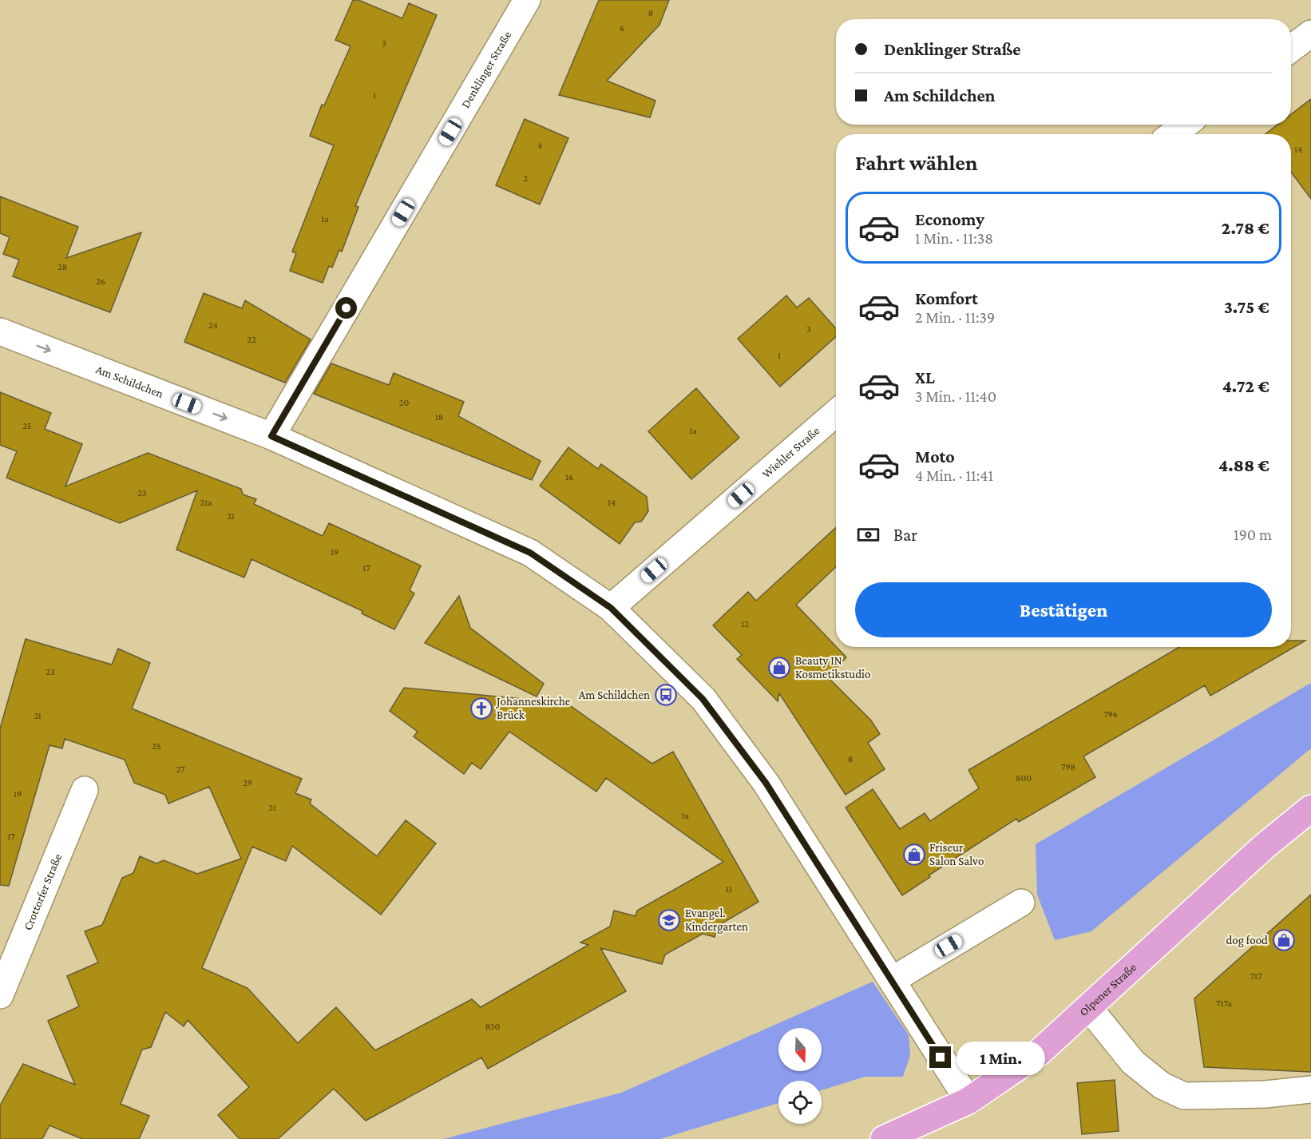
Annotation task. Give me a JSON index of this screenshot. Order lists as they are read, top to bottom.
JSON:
{
  "streets": {
    "main road": ["Olpener Straße"],
    "street": [
      "Denklinger Straße",
      "Am Schildchen",
      "Wiehler Straße",
      "Crottorfer Straße"
    ]
  },
  "crossings": [
    ["Denklinger Straße", "Am Schildchen"],
    ["Am Schildchen", "Wiehler Straße"],
    ["Am Schildchen", "Olpener Straße"]
  ],
  "places": {
    "shop": ["Beauty IN Kosmetikstudio", "Friseur Salon Salvo", "dog food"],
    "bus stop": ["Am Schildchen"],
    "church": ["Johanneskirche Brück"],
    "school or university": ["Evangel. Kindergarten"]
  },
  "house_numbers": [
    "8",
    "6",
    "3",
    "1",
    "4",
    "14",
    "2",
    "1a",
    "28",
    "26",
    "24",
    "3",
    "22",
    "1",
    "20",
    "18",
    "25",
    "1a",
    "16",
    "23",
    "21a",
    "14",
    "21",
    "19",
    "17",
    "12",
    "23",
    "796",
    "21",
    "25",
    "8",
    "798",
    "27",
    "800",
    "29",
    "19",
    "31",
    "1a",
    "17",
    "11",
    "717",
    "717a",
    "830"
  ],
  "north": "bottom",
  "page": {
    "banner": ["Denklinger Straße", "Am Schildchen"],
    "heading": "Fahrt wählen",
    "list": [
      {
        "name": "Economy",
        "note": "1 Min. · 11:38",
        "value": "2.78 €"
      },
      {
        "name": "Komfort",
        "note": "2 Min. · 11:39",
        "value": "3.75 €"
      },
      {
        "name": "XL",
        "note": "3 Min. · 11:40",
        "value": "4.72 €"
      },
      {
        "name": "Moto",
        "note": "4 Min. · 11:41",
        "value": "4.88 €"
      }
    ],
    "pay": ["Bar", "190 m"],
    "buttons": "Bestätigen",
    "bubble": "1 Min."
  }
}
